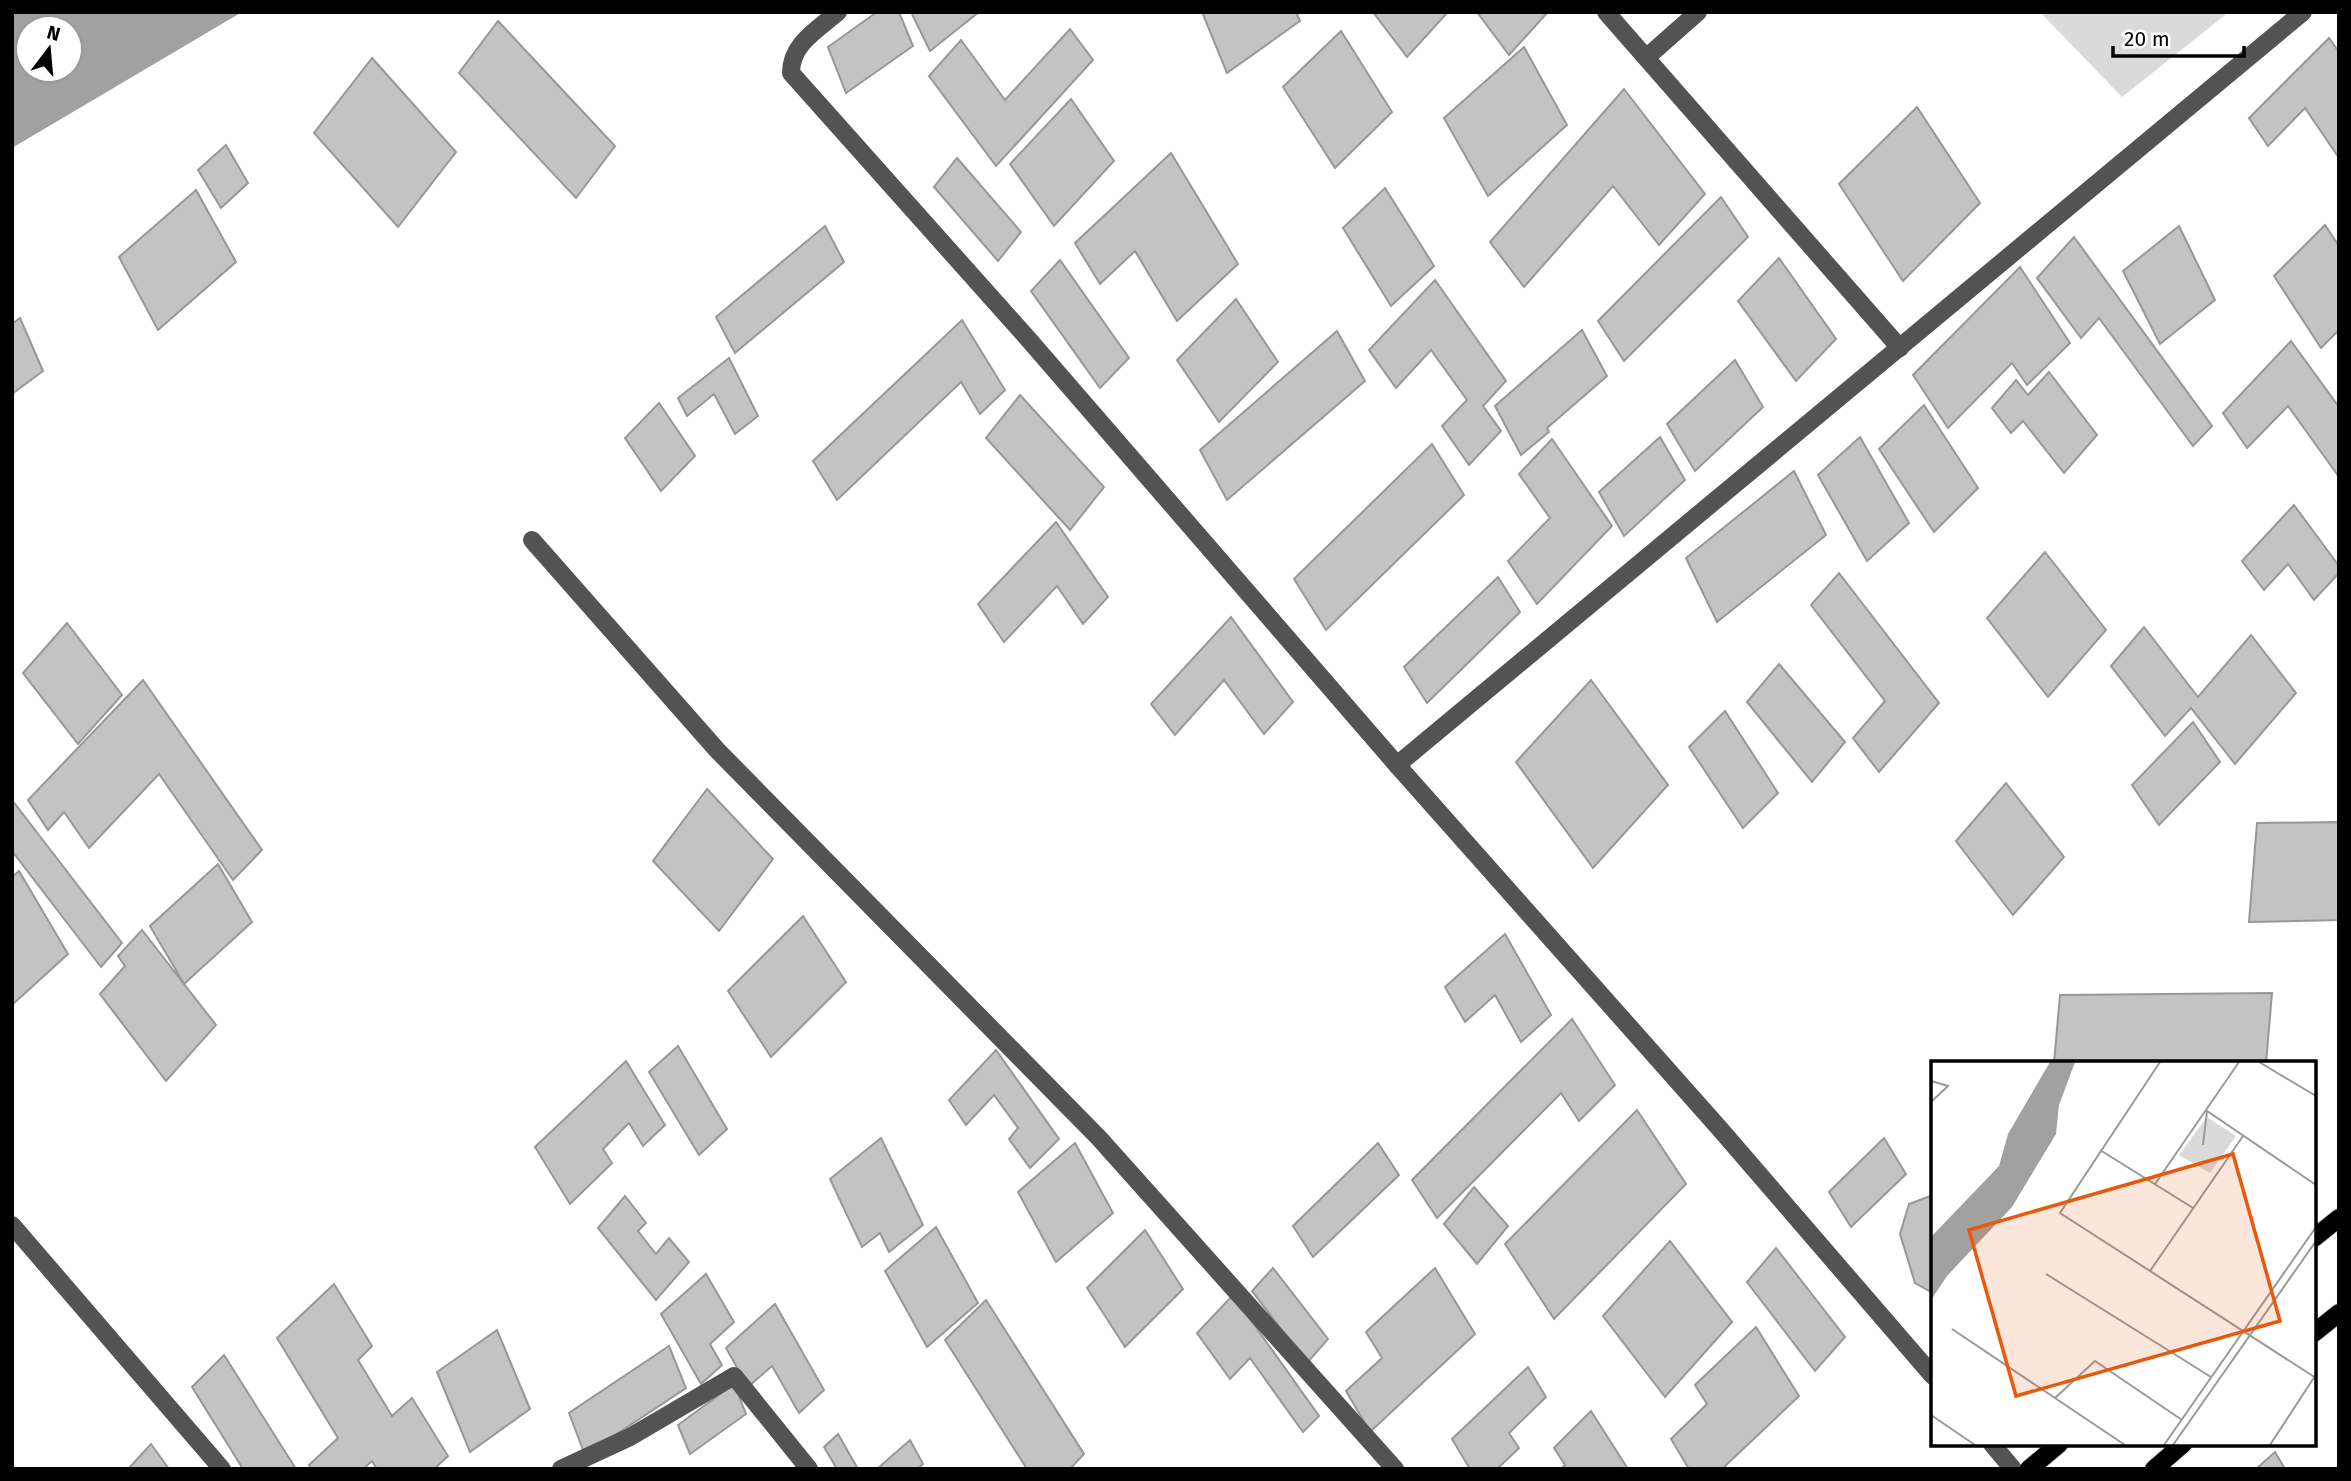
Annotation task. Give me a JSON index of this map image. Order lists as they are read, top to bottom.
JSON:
{
  "scale_bar": "20 m",
  "north": "top"
}
